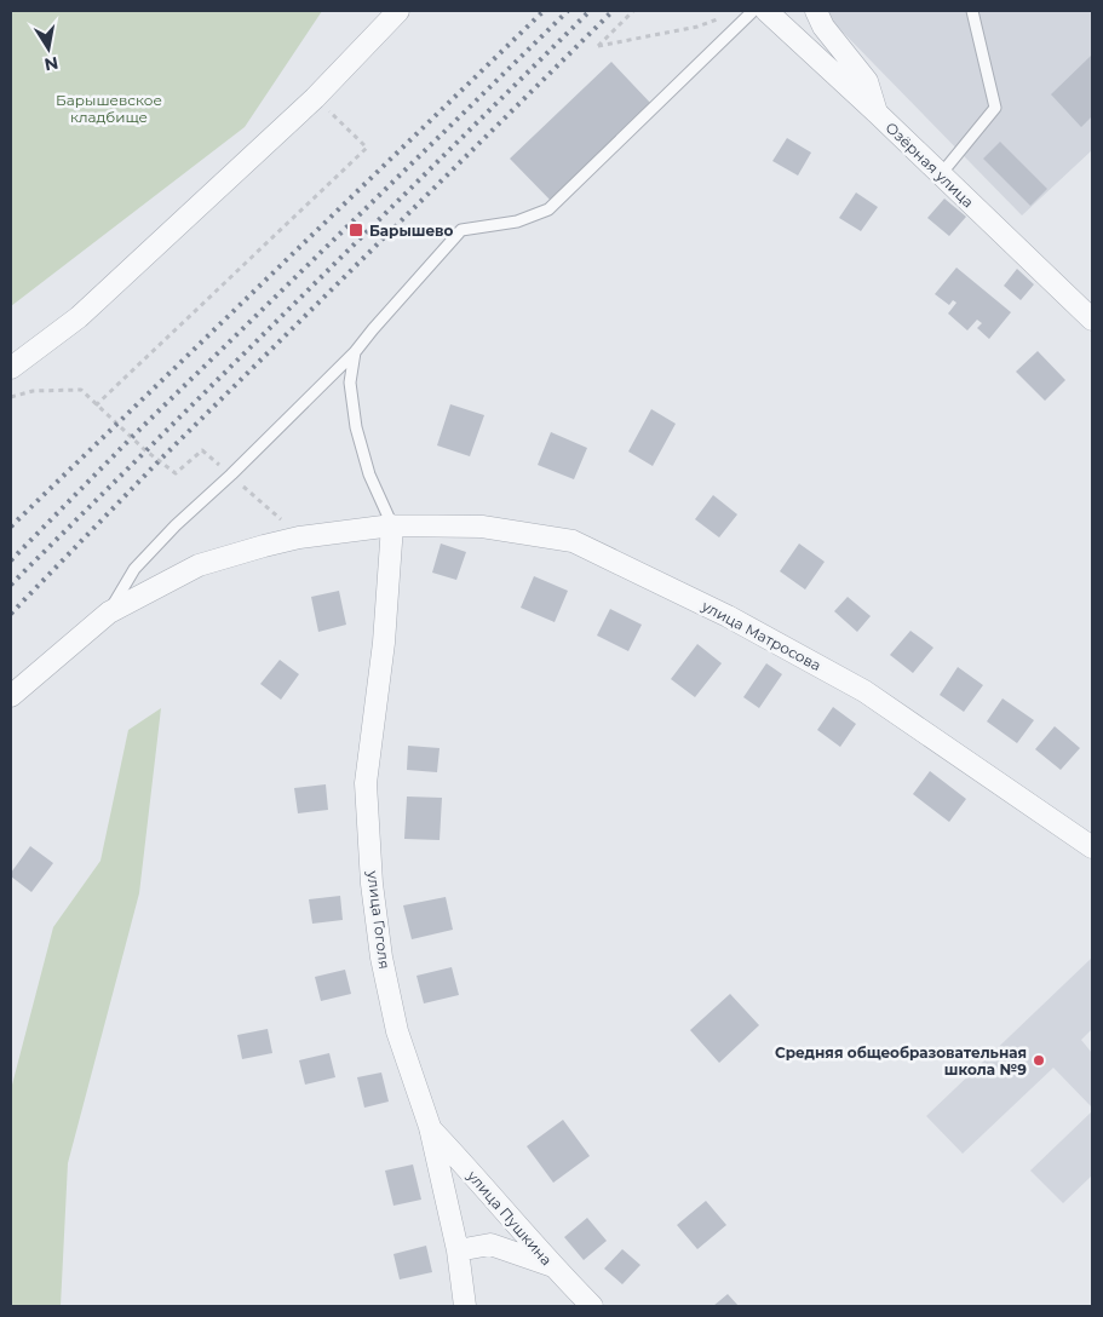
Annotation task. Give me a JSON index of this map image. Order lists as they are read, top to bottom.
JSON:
{
  "streets": {
    "street": [
      "Озёрная улица",
      "улица Матросова",
      "улица Гоголя",
      "улица Пушкина"
    ]
  },
  "crossings": [
    ["улица Матросова", "улица Гоголя"],
    ["улица Гоголя", "улица Пушкина"]
  ],
  "parks": ["Барышевское кладбище"],
  "places": {
    "transit": ["Барышево"],
    "other": ["Средняя общеобразовательная школа №9"]
  },
  "north": "bottom"
}
